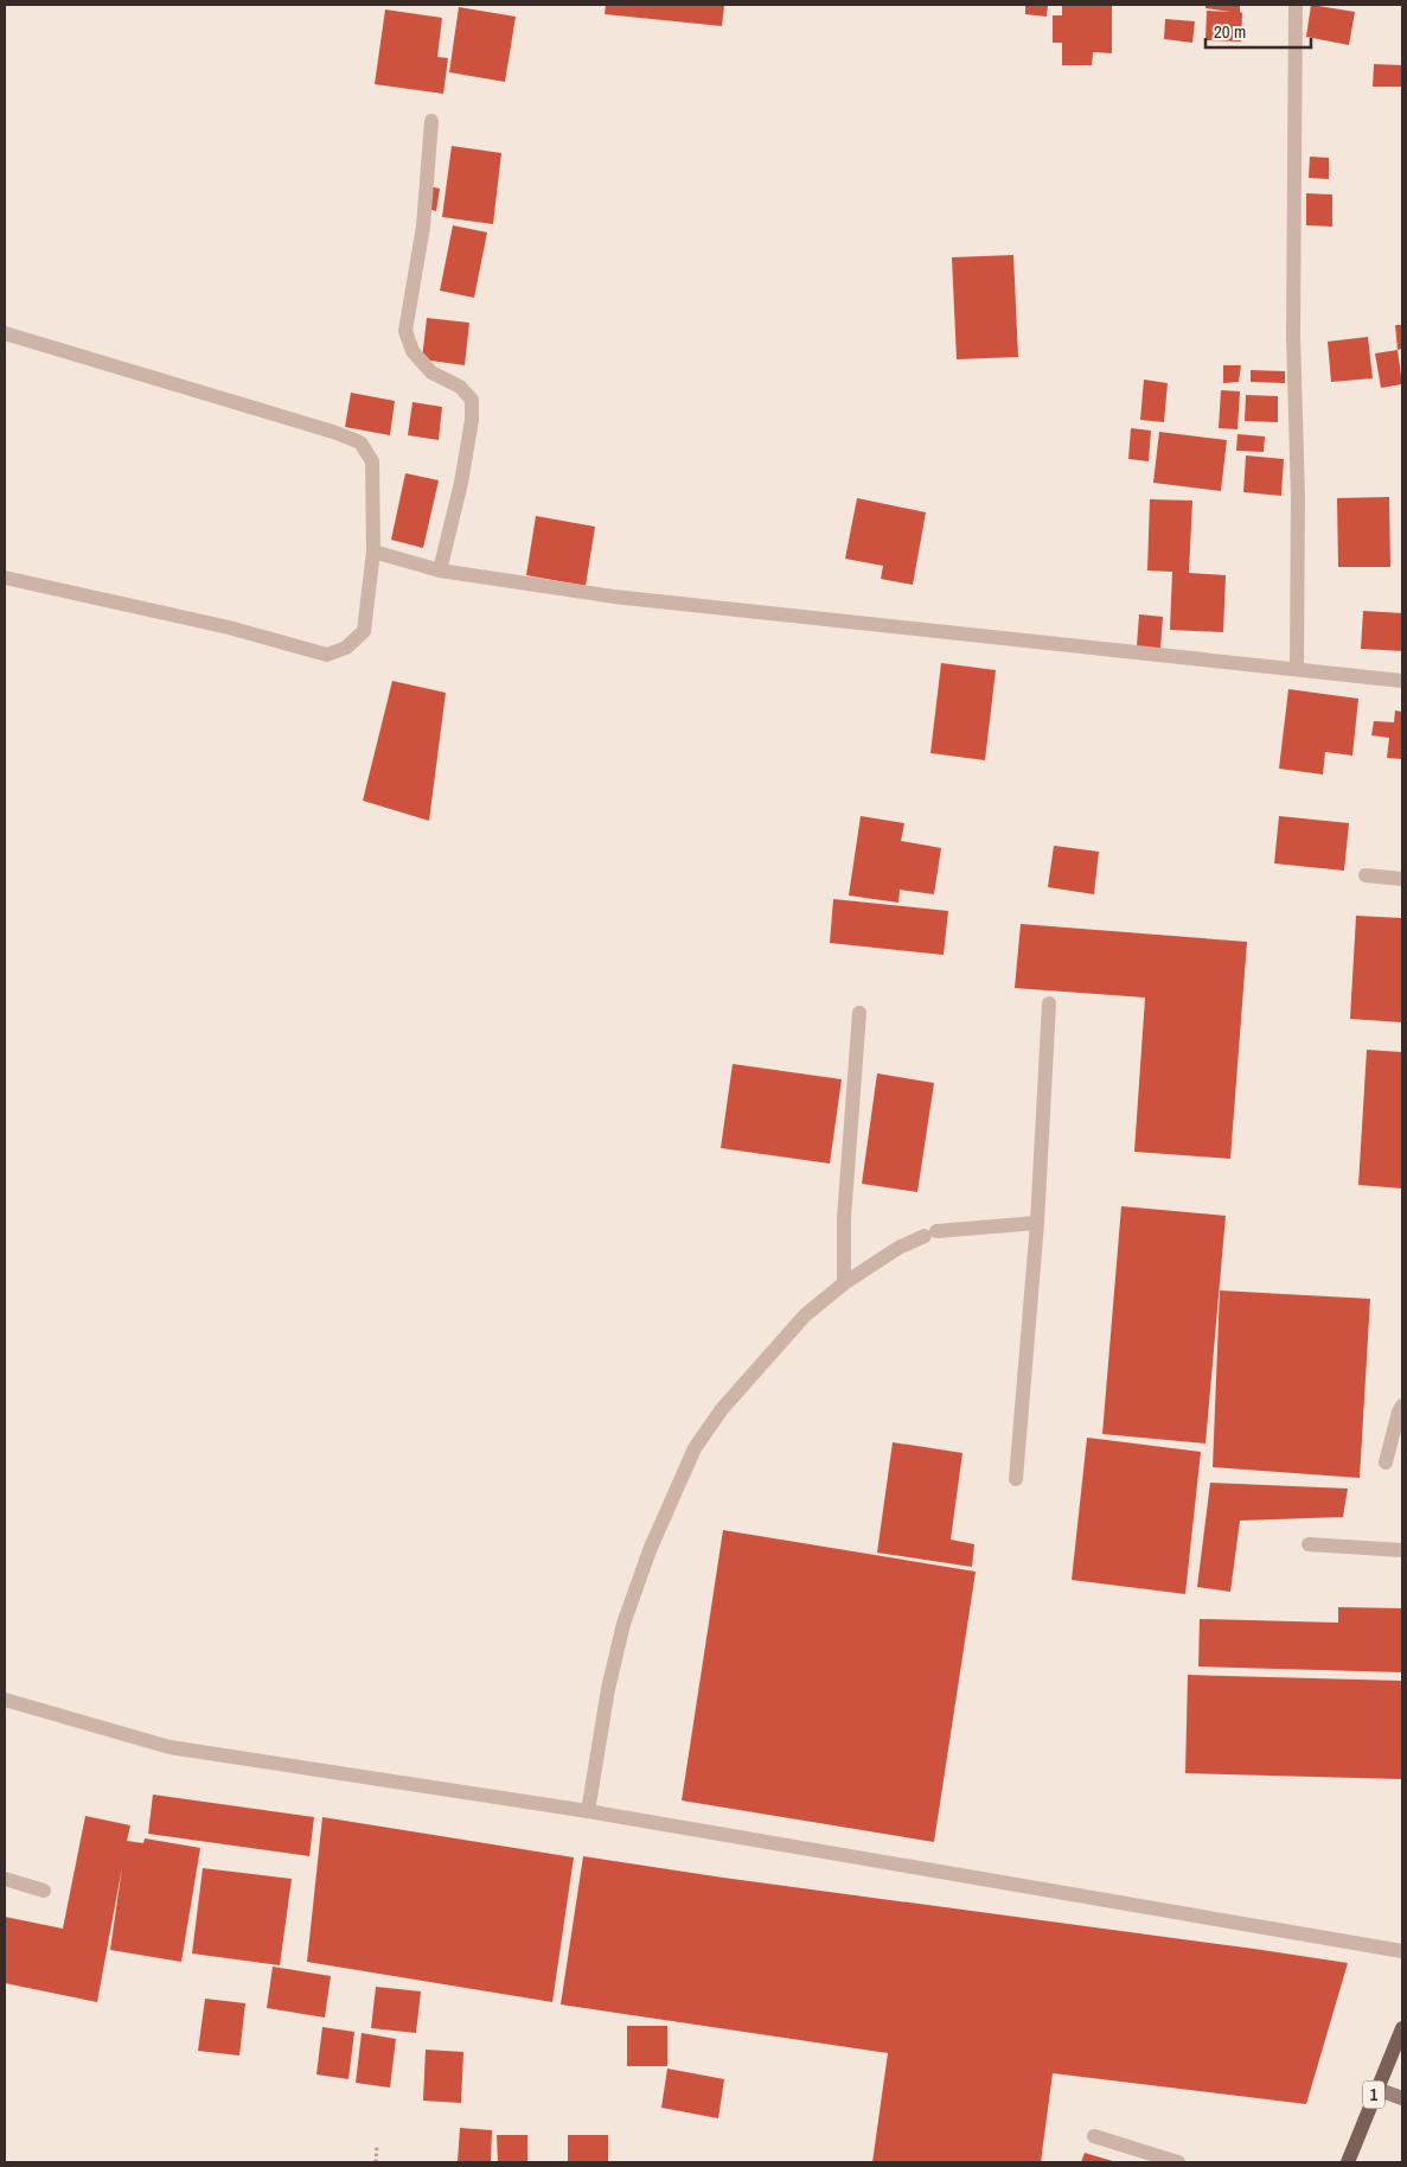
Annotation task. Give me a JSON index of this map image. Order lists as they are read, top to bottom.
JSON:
{
  "streets": {
    "main road": ["1"]
  },
  "scale_bar": "20 m"
}
